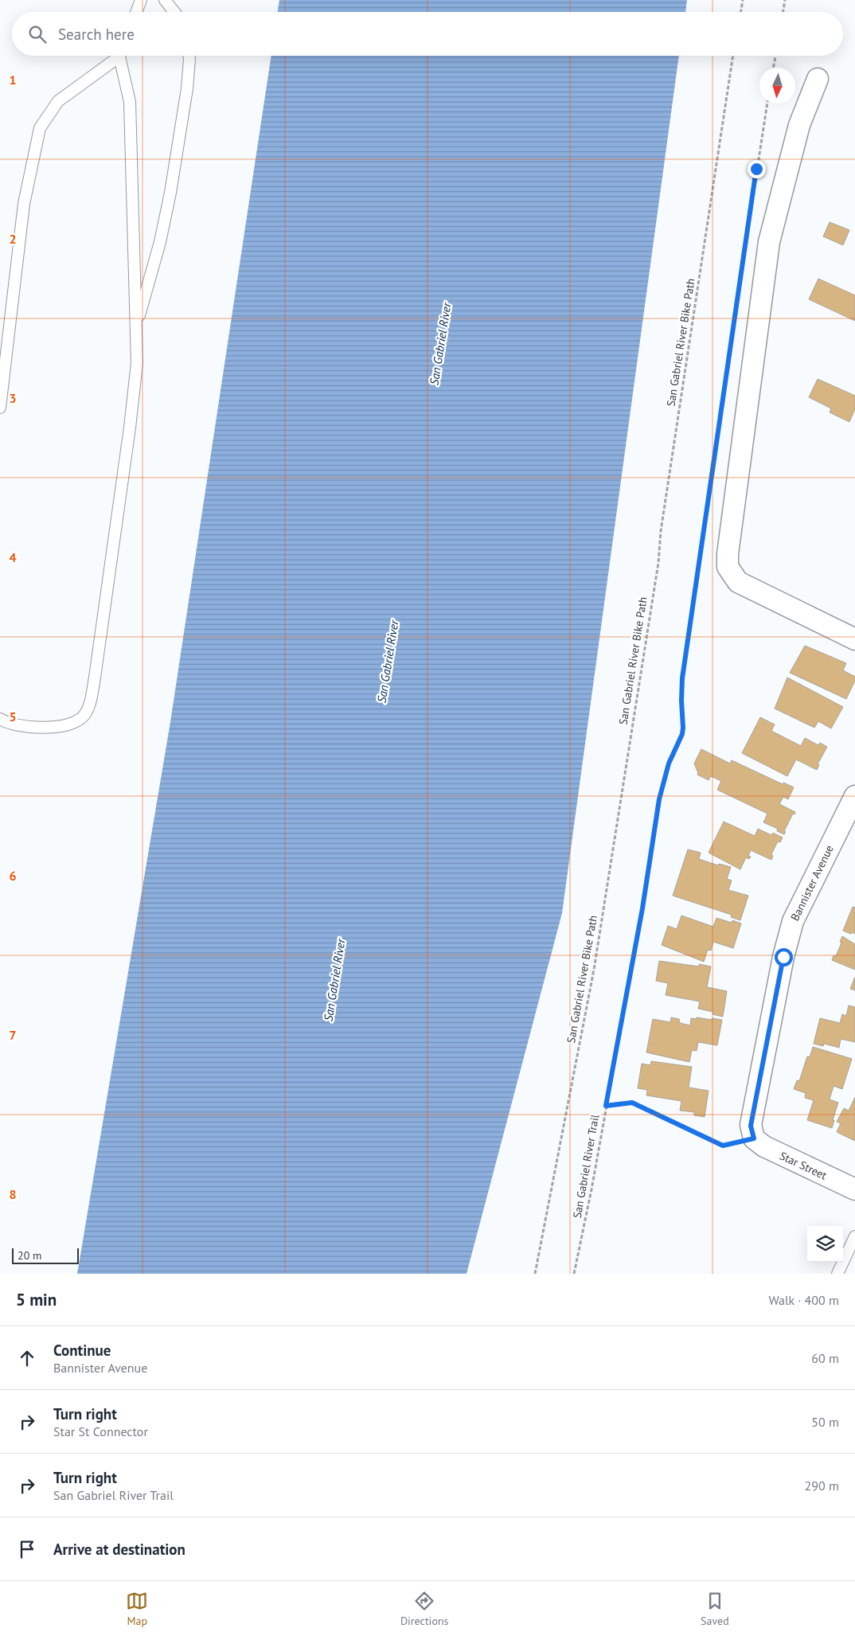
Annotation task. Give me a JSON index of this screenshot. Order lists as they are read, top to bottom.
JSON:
{
  "streets": {
    "street": ["Bannister Avenue", "Star Street"],
    "path": ["San Gabriel River Bike Path", "San Gabriel River Trail"]
  },
  "crossings": [
    ["Bannister Avenue", "Star Street"]
  ],
  "water": ["San Gabriel River"],
  "scale_bar": "20 m",
  "north": "bottom",
  "page": {
    "search": "Search here",
    "scale": "20 m",
    "heading": ["5 min", "Walk · 400 m"],
    "list": [
      ["Continue", "Bannister Avenue", "60 m"],
      ["Turn right", "Star St Connector", "50 m"],
      ["Turn right", "San Gabriel River Trail", "290 m"],
      "Arrive at destination"
    ],
    "nav": ["Map", "Directions", "Saved"]
  },
  "grid": {
    "rows": [
      "1",
      "2",
      "3",
      "4",
      "5",
      "6",
      "7",
      "8"
    ]
  }
}
